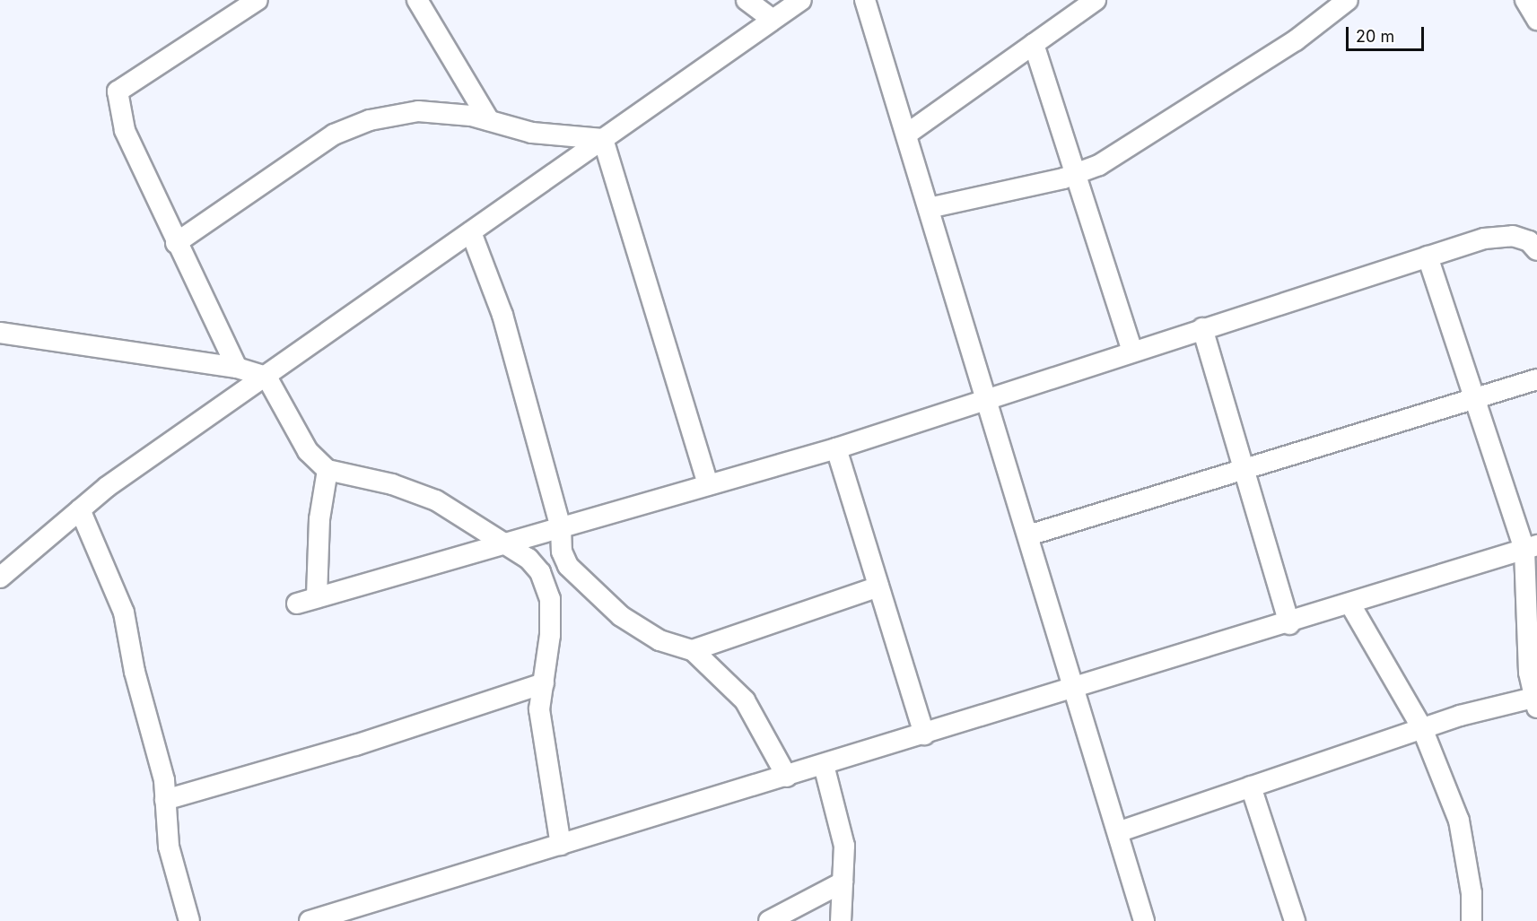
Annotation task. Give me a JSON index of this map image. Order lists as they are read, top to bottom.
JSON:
{
  "scale_bar": "20 m"
}
